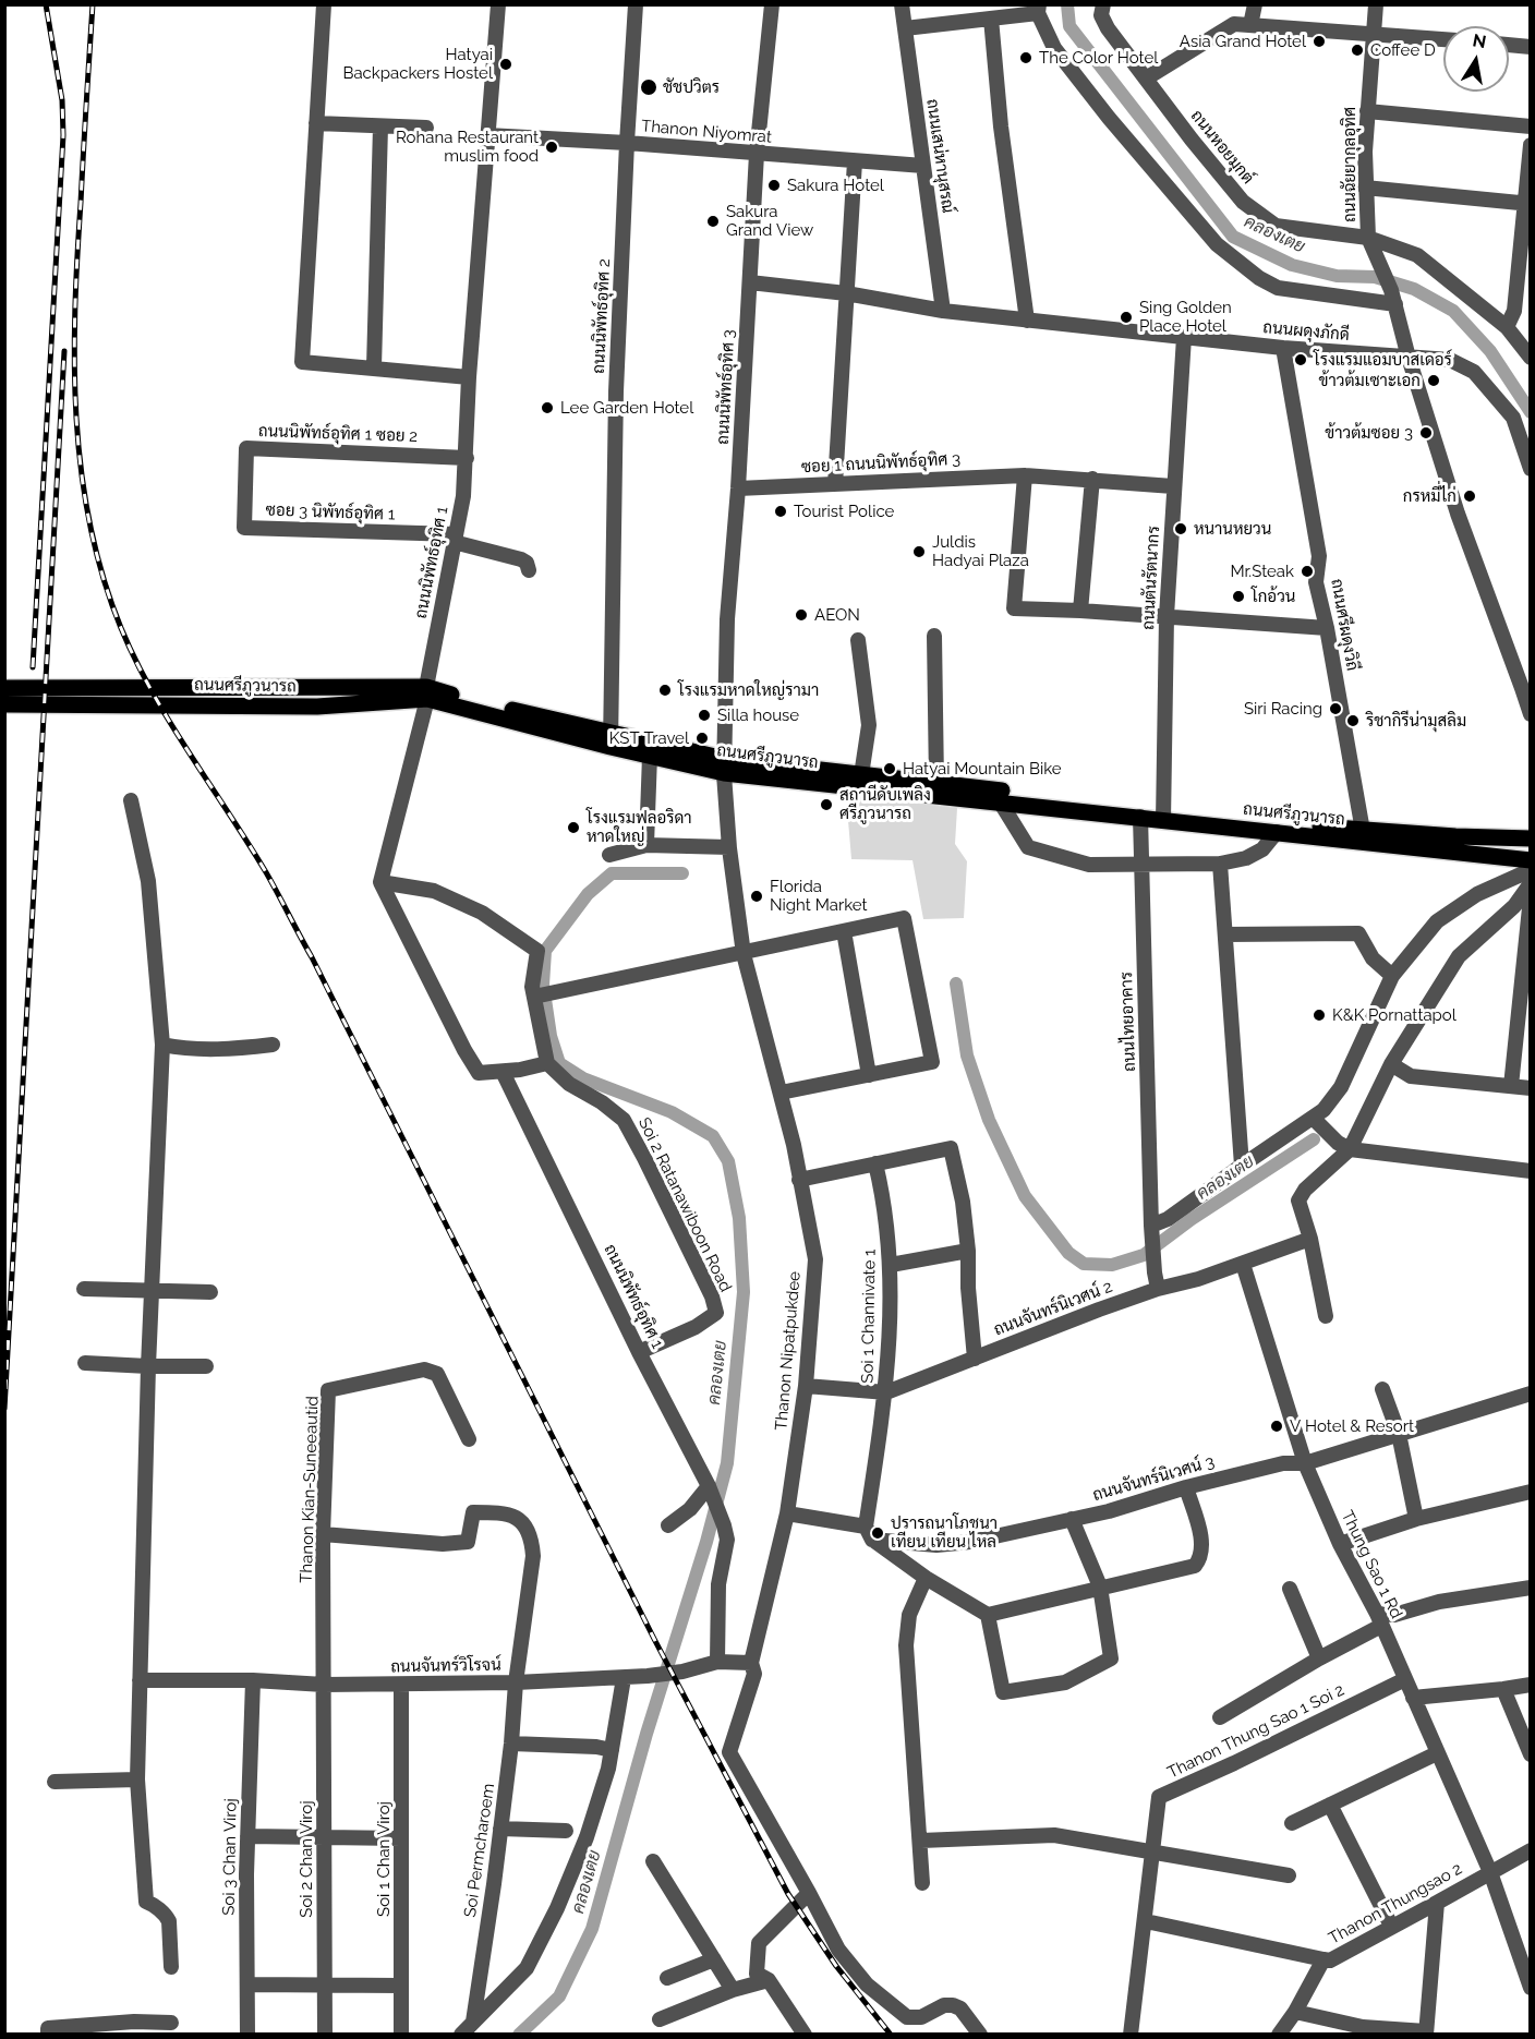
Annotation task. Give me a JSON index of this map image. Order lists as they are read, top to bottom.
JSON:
{
  "streets": {
    "main road": ["ถนนศรีภูวนารถ"],
    "street": [
      "Thanon Niyomrat",
      "ถนนหอยมุกต์",
      "ถนนเสน่หานุสรณ์",
      "ถนนฉัยยากุลอุทิศ",
      "ถนนนิพัทธ์อุทิศ 2",
      "ถนนผดุงภักดี",
      "ถนนนิพัทธ์อุทิศ 3",
      "ถนนนิพัทธ์อุทิศ 1 ซอย 2",
      "ซอย 1 ถนนนิพัทธ์อุทิศ 3",
      "ซอย 3 นิพัทธ์อุทิศ 1",
      "ถนนนิพัทธ์อุทิศ 1",
      "ถนนตันรัตนากร",
      "ถนนศรีผดุงวิถี",
      "ถนนไทยอาคาร",
      "Soi 2 Ratanawiboon Road",
      "ถนนจันทร์นิเวศน์ 2",
      "Soi 1 Channivate 1",
      "Thanon Nipatpukdee",
      "ถนนจันทร์นิเวศน์ 3",
      "Thanon Kian-Suneeautid",
      "Thung Sao 1 Rd",
      "ถนนจันทร์วิโรจน์",
      "Thanon Thung Sao 1 Soi 2",
      "Soi Permcharoem",
      "Soi 3 Chan Viroj",
      "Soi 2 Chan Viroj",
      "Soi 1 Chan Viroj",
      "Thanon Thungsao 2"
    ]
  },
  "crossings": [
    ["Thanon Niyomrat", "ถนนเสน่หานุสรณ์"],
    ["Thanon Niyomrat", "ถนนนิพัทธ์อุทิศ 2"],
    ["Thanon Niyomrat", "ถนนนิพัทธ์อุทิศ 3"],
    ["Thanon Niyomrat", "ถนนนิพัทธ์อุทิศ 1"],
    ["ถนนหอยมุกต์", "ถนนฉัยยากุลอุทิศ"],
    ["ถนนเสน่หานุสรณ์", "ถนนผดุงภักดี"],
    ["ถนนฉัยยากุลอุทิศ", "ถนนผดุงภักดี"],
    ["ถนนนิพัทธ์อุทิศ 2", "ถนนศรีภูวนารถ"],
    ["ถนนผดุงภักดี", "ถนนนิพัทธ์อุทิศ 3"],
    ["ถนนผดุงภักดี", "ถนนตันรัตนากร"],
    ["ถนนผดุงภักดี", "ถนนศรีผดุงวิถี"],
    ["ถนนนิพัทธ์อุทิศ 3", "ซอย 1 ถนนนิพัทธ์อุทิศ 3"],
    ["ถนนนิพัทธ์อุทิศ 3", "ถนนศรีภูวนารถ"],
    ["ถนนนิพัทธ์อุทิศ 3", "Thanon Nipatpukdee"],
    ["ถนนนิพัทธ์อุทิศ 1 ซอย 2", "ซอย 3 นิพัทธ์อุทิศ 1"],
    ["ถนนนิพัทธ์อุทิศ 1 ซอย 2", "ถนนนิพัทธ์อุทิศ 1"],
    ["ซอย 1 ถนนนิพัทธ์อุทิศ 3", "ถนนตันรัตนากร"],
    ["ซอย 3 นิพัทธ์อุทิศ 1", "ถนนนิพัทธ์อุทิศ 1"],
    ["ถนนนิพัทธ์อุทิศ 1", "ถนนศรีภูวนารถ"],
    ["ถนนนิพัทธ์อุทิศ 1", "Soi 2 Ratanawiboon Road"],
    ["ถนนนิพัทธ์อุทิศ 1", "ถนนจันทร์วิโรจน์"],
    ["ถนนตันรัตนากร", "ถนนศรีภูวนารถ"],
    ["ถนนศรีผดุงวิถี", "ถนนศรีภูวนารถ"],
    ["ถนนศรีภูวนารถ", "ถนนไทยอาคาร"],
    ["ถนนศรีภูวนารถ", "Thanon Nipatpukdee"],
    ["ถนนไทยอาคาร", "ถนนจันทร์นิเวศน์ 2"],
    ["ถนนจันทร์นิเวศน์ 2", "Soi 1 Channivate 1"],
    ["ถนนจันทร์นิเวศน์ 2", "Thanon Nipatpukdee"],
    ["ถนนจันทร์นิเวศน์ 2", "Thung Sao 1 Rd"],
    ["Soi 1 Channivate 1", "ถนนจันทร์นิเวศน์ 3"],
    ["Thanon Nipatpukdee", "ถนนจันทร์นิเวศน์ 3"],
    ["Thanon Nipatpukdee", "ถนนจันทร์วิโรจน์"],
    ["ถนนจันทร์นิเวศน์ 3", "Thung Sao 1 Rd"],
    ["Thanon Kian-Suneeautid", "ถนนจันทร์วิโรจน์"],
    ["Thanon Kian-Suneeautid", "Soi Permcharoem"],
    ["Thanon Kian-Suneeautid", "Soi 2 Chan Viroj"],
    ["Thung Sao 1 Rd", "Thanon Thung Sao 1 Soi 2"],
    ["Thung Sao 1 Rd", "Thanon Thungsao 2"],
    ["ถนนจันทร์วิโรจน์", "Soi Permcharoem"],
    ["ถนนจันทร์วิโรจน์", "Soi 3 Chan Viroj"],
    ["ถนนจันทร์วิโรจน์", "Soi 2 Chan Viroj"],
    ["ถนนจันทร์วิโรจน์", "Soi 1 Chan Viroj"]
  ],
  "water": ["คลองเตย"],
  "places": [
    "Asia Grand Hotel",
    "Coffee D",
    "The Color Hotel",
    "Hatyai Backpackers Hostel",
    "ชัชปวิตร",
    "Rohana Restaurant muslim food",
    "Sakura Hotel",
    "Sakura Grand View",
    "Sing Golden Place Hotel",
    "โรงแรมแอมบาสเดอร์",
    "ข้าวต้มเซาะเอก",
    "Lee Garden Hotel",
    "ข้าวต้มซอย 3",
    "กรหมี่ไก่",
    "Tourist Police",
    "หนานหยวน",
    "Juldis Hadyai Plaza",
    "Mr.Steak",
    "โกอ้วน",
    "AEON",
    "โรงแรมหาดใหญ่รามา",
    "Siri Racing",
    "Silla house",
    "ริชากิรีน่ามุสลิม",
    "KST Travel",
    "Hatyai Mountain Bike",
    "สถานีดับเพลิง ศรีภูวนารถ",
    "โรงแรมฟลอริดา หาดใหญ่",
    "Florida Night Market",
    "K&K Pornattapol",
    "V Hotel & Resort",
    "ปรารถนาโภชนา เทียน เทียน ไหล"
  ],
  "north": "top"
}
